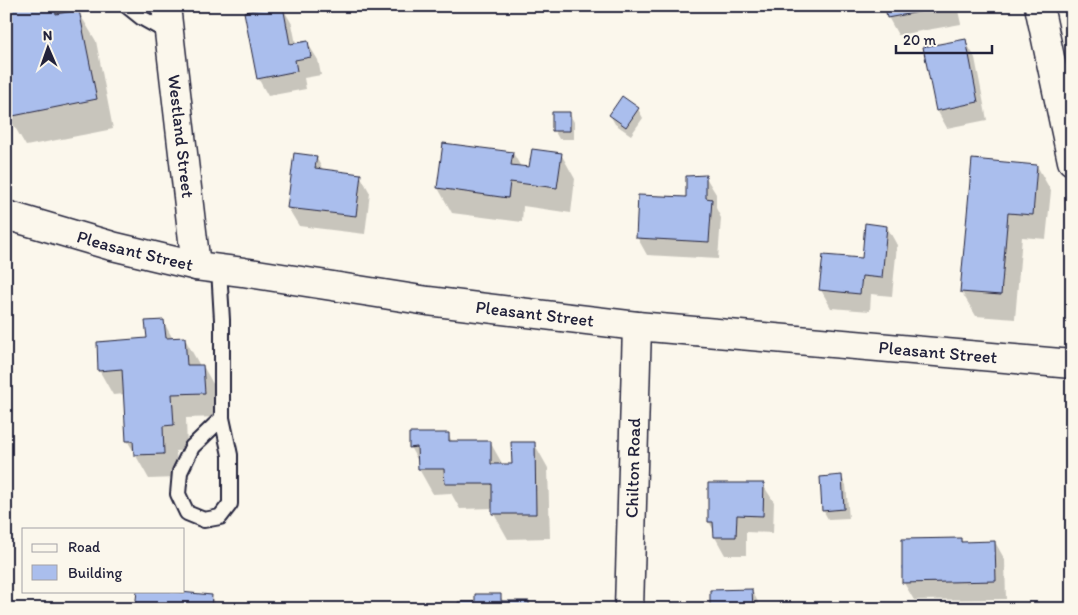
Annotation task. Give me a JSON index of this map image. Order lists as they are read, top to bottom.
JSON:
{
  "streets": {
    "main road": ["Westland Street", "Pleasant Street", "Chilton Road"]
  },
  "crossings": [
    ["Westland Street", "Pleasant Street"],
    ["Pleasant Street", "Chilton Road"]
  ],
  "legend": ["Road", "Building"],
  "scale_bar": "20 m",
  "north": "top"
}
